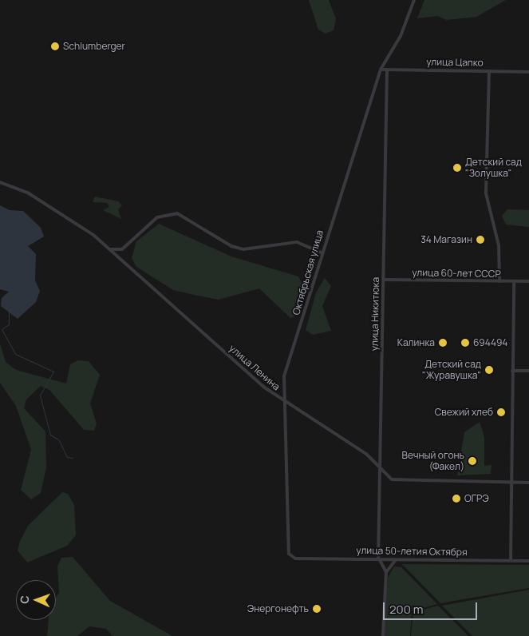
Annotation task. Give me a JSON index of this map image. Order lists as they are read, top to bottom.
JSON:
{
  "streets": {
    "street": [
      "улица Цапко",
      "Октябрьская улица",
      "улица 60-лет СССР",
      "улица Никитюка",
      "улица Ленина",
      "улица 50-летия Октября"
    ]
  },
  "crossings": [
    ["улица Цапко", "Октябрьская улица"],
    ["улица Цапко", "улица Никитюка"],
    ["Октябрьская улица", "улица Ленина"],
    ["Октябрьская улица", "улица 50-летия Октября"],
    ["улица 60-лет СССР", "улица Никитюка"],
    ["улица Никитюка", "улица Ленина"],
    ["улица Никитюка", "улица 50-летия Октября"]
  ],
  "places": [
    "Schlumberger",
    "Детский сад \"Золушка\"",
    "34 Магазин",
    "Калинка",
    "694494",
    "Детский сад \"Журавушка\"",
    "Свежий хлеб",
    "Вечный огонь (Факел)",
    "ОГРЭ",
    "Энергонефть"
  ],
  "scale_bar": "200 m",
  "north": "left"
}
